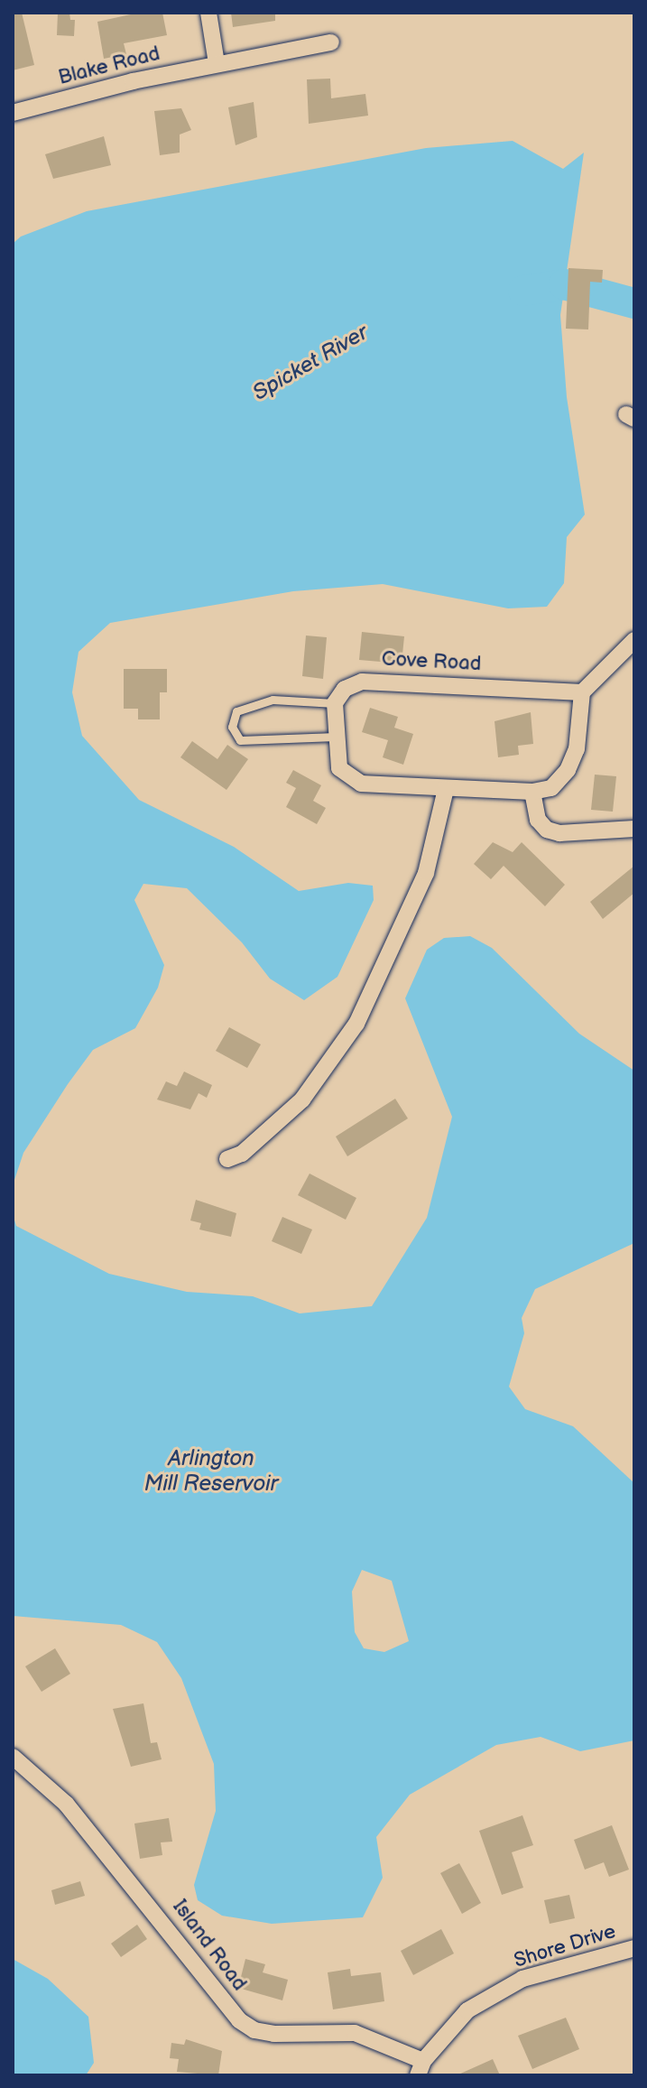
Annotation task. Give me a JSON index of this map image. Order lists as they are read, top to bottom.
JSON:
{
  "streets": {
    "street": [
      "Blake Road",
      "Cove Road",
      "Island Road",
      "Shore Drive"
    ]
  },
  "crossings": [
    ["Island Road", "Shore Drive"]
  ],
  "water": ["Spicket River", "Arlington Mill Reservoir"]
}
